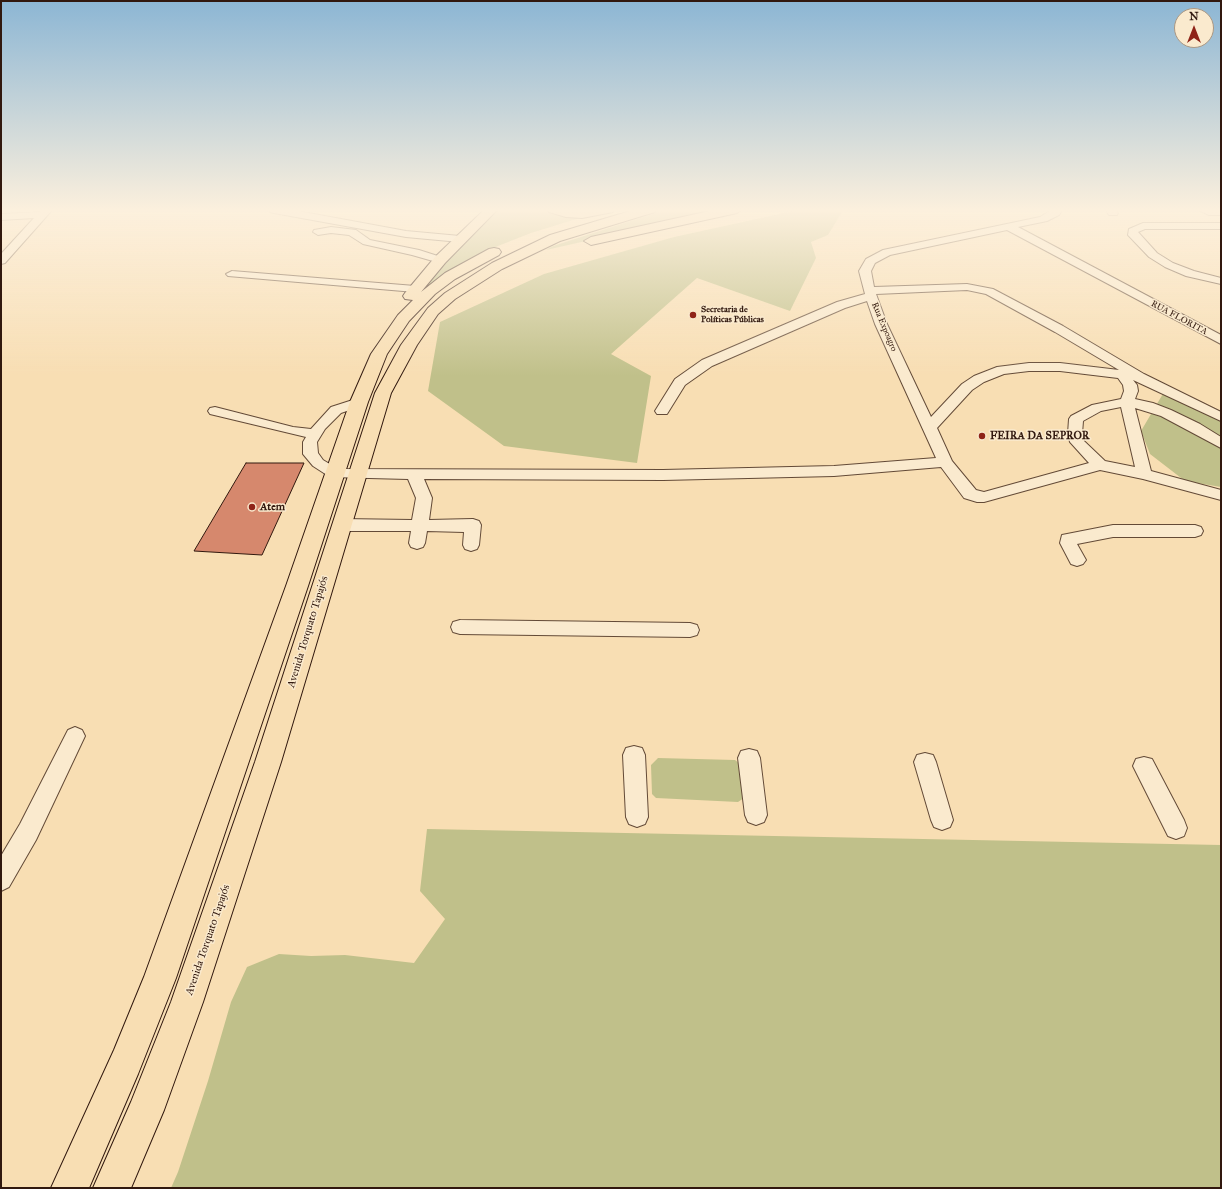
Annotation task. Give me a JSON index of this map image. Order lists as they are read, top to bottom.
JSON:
{
  "streets": {
    "highway": ["Avenida Torquato Tapajós"],
    "street": ["RUA FLORITA", "Rua Expoagro"]
  },
  "places": ["Secretaria de Políticas Públicas", "FEIRA DA SEPROR", "Atem"],
  "north": "top"
}
